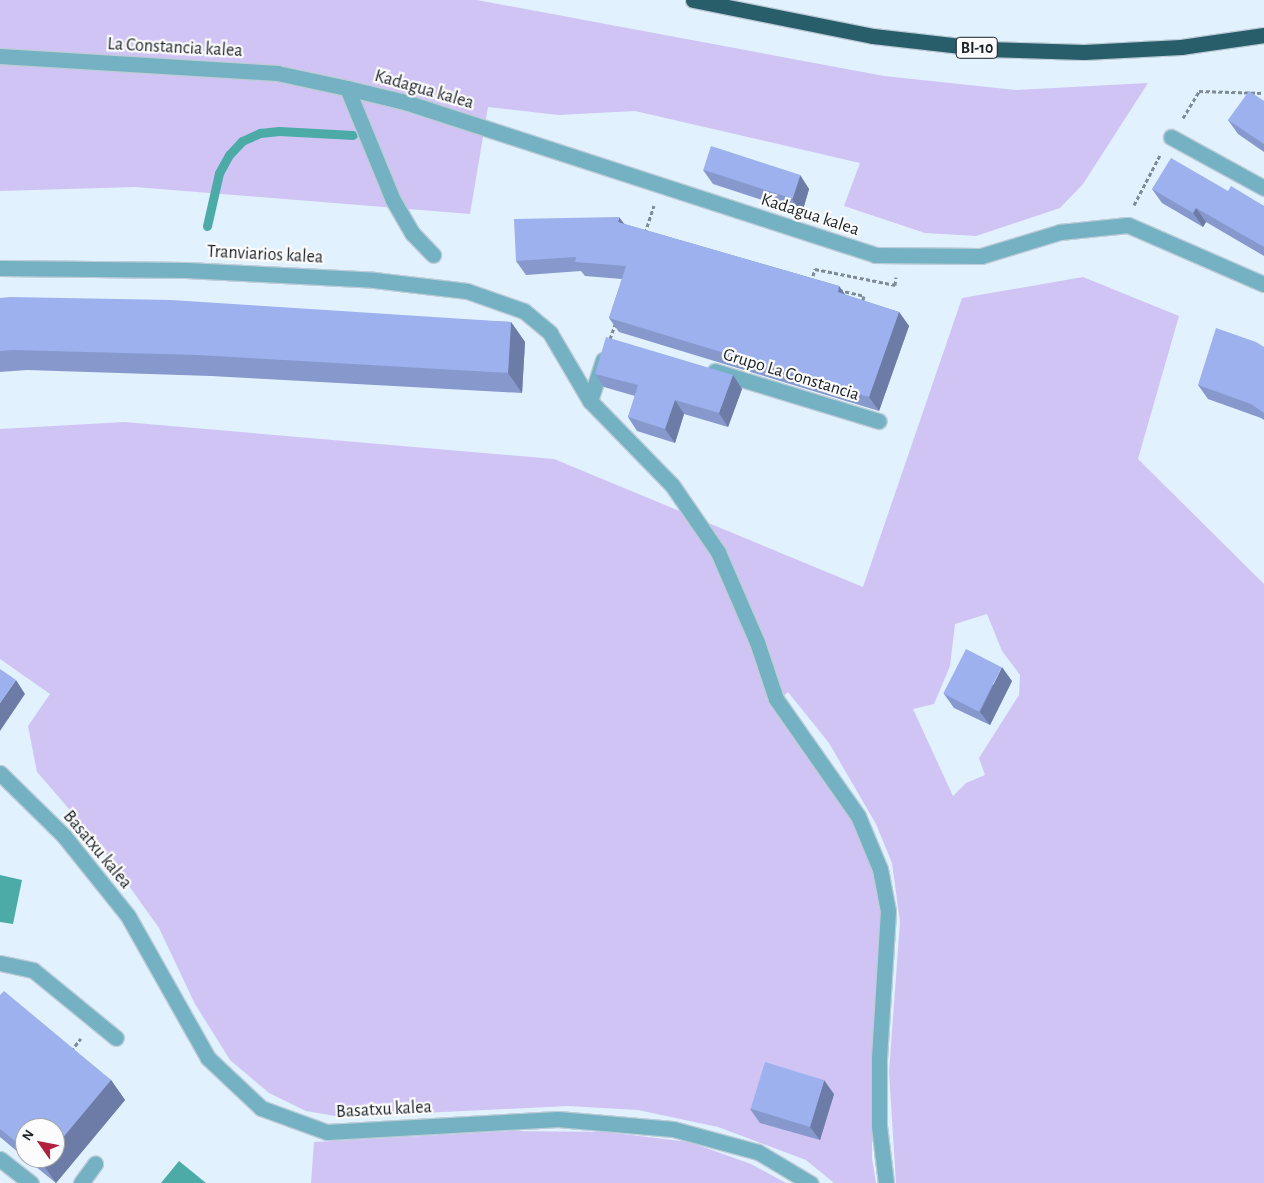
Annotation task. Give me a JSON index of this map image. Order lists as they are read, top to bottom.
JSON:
{
  "streets": {
    "highway": ["BI-10"],
    "street": [
      "La Constancia kalea",
      "Kadagua kalea",
      "Tranviarios kalea",
      "Grupo La Constancia",
      "Basatxu kalea"
    ]
  },
  "crossings": [
    ["La Constancia kalea", "Kadagua kalea"]
  ],
  "north": "top left"
}
